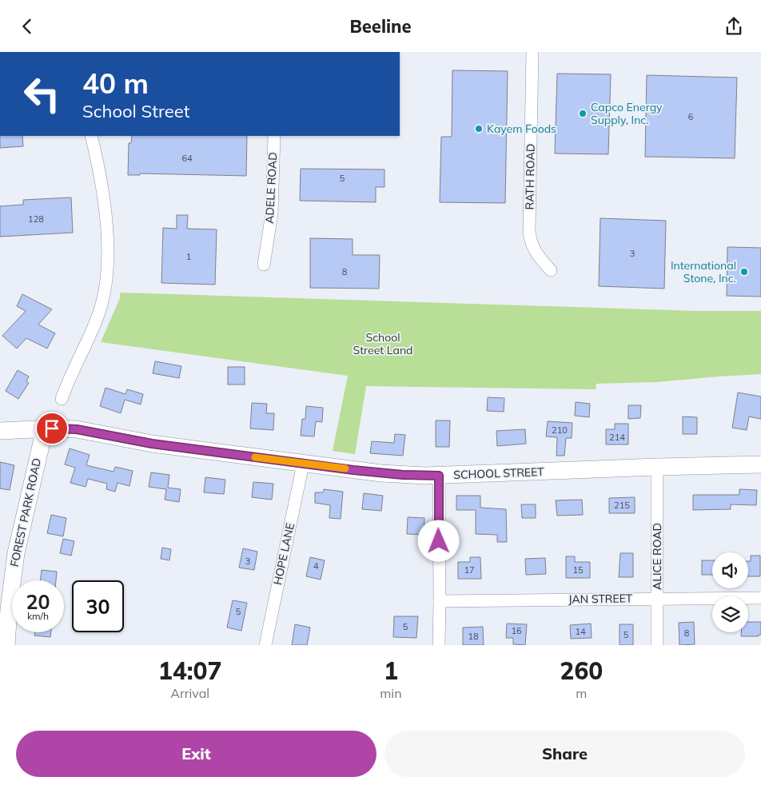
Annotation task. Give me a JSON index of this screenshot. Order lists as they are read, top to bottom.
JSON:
{
  "streets": {
    "street": [
      "RATH ROAD",
      "ADELE ROAD",
      "SCHOOL STREET",
      "FOREST PARK ROAD",
      "HOPE LANE",
      "ALICE ROAD",
      "JAN STREET"
    ]
  },
  "crossings": [
    ["SCHOOL STREET", "FOREST PARK ROAD"],
    ["SCHOOL STREET", "HOPE LANE"],
    ["SCHOOL STREET", "ALICE ROAD"],
    ["ALICE ROAD", "JAN STREET"]
  ],
  "parks": ["School Street Land"],
  "places": ["Capco Energy Supply, Inc.", "Kayem Foods", "International Stone, Inc."],
  "house_numbers": [
    "6",
    "64",
    "5",
    "128",
    "3",
    "1",
    "8",
    "210",
    "214",
    "215",
    "3",
    "4",
    "17",
    "15",
    "5",
    "5",
    "16",
    "14",
    "8",
    "5",
    "18"
  ],
  "page": {
    "header": "Beeline",
    "turn": ["40 m", "School Street"],
    "speed": "20 km/h",
    "limit": "30",
    "eta": [
      "14:07",
      "Arrival",
      "1",
      "min",
      "260",
      "m"
    ],
    "buttons": ["Exit", "Share"]
  }
}
